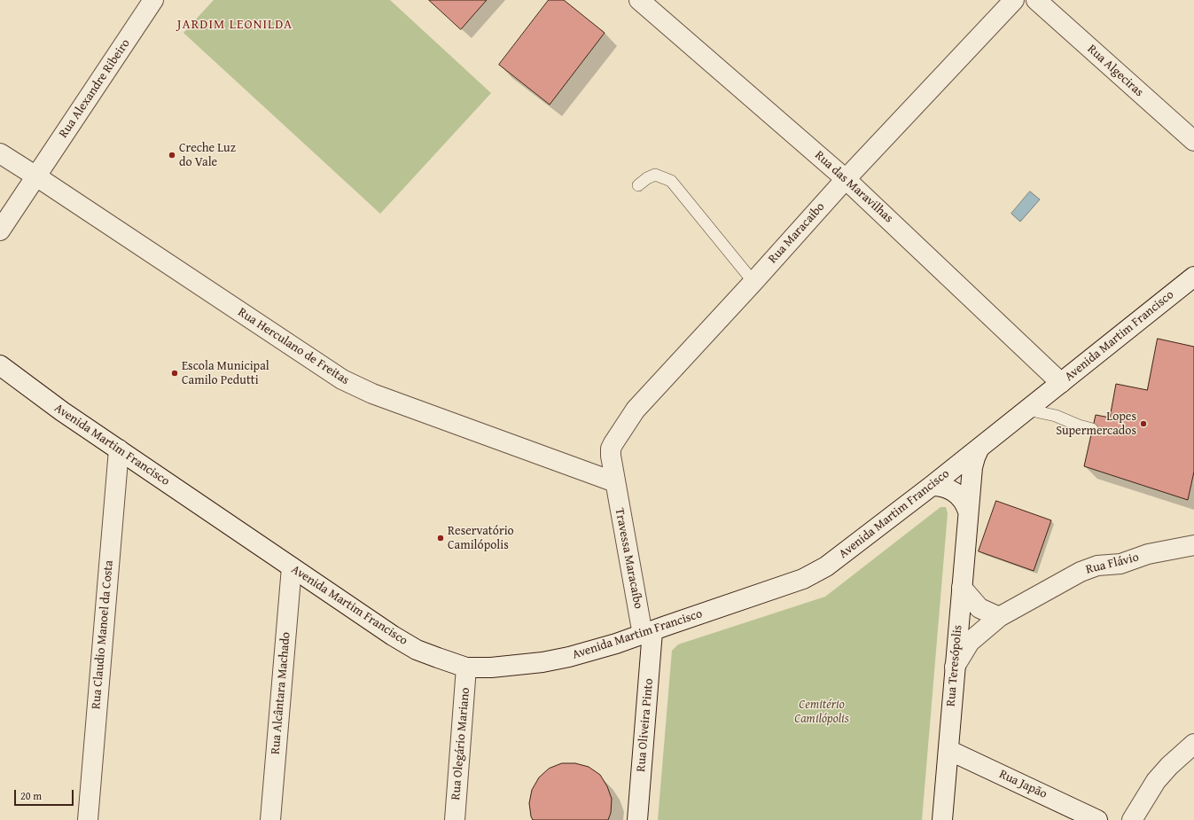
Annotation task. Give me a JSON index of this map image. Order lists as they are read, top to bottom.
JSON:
{
  "streets": {
    "street": [
      "Rua Algeciras",
      "Rua Alexandre Ribeiro",
      "Rua das Maravilhas",
      "Rua Maracaibo",
      "Avenida Martim Francisco",
      "Rua Herculano de Freitas",
      "Travessa Maracaíbo",
      "Rua Flávio",
      "Rua Claudio Manoel da Costa",
      "Rua Teresópolis",
      "Rua Alcântara Machado",
      "Rua Oliveira Pinto",
      "Rua Olegário Mariano",
      "Rua Japão"
    ]
  },
  "crossings": [
    ["Rua Alexandre Ribeiro", "Rua Herculano de Freitas"],
    ["Rua das Maravilhas", "Rua Maracaibo"],
    ["Rua das Maravilhas", "Avenida Martim Francisco"],
    ["Rua Maracaibo", "Rua Herculano de Freitas"],
    ["Rua Maracaibo", "Travessa Maracaíbo"],
    ["Avenida Martim Francisco", "Travessa Maracaíbo"],
    ["Avenida Martim Francisco", "Rua Claudio Manoel da Costa"],
    ["Avenida Martim Francisco", "Rua Teresópolis"],
    ["Avenida Martim Francisco", "Rua Alcântara Machado"],
    ["Avenida Martim Francisco", "Rua Oliveira Pinto"],
    ["Avenida Martim Francisco", "Rua Olegário Mariano"],
    ["Rua Herculano de Freitas", "Travessa Maracaíbo"],
    ["Travessa Maracaíbo", "Rua Oliveira Pinto"],
    ["Rua Flávio", "Rua Teresópolis"],
    ["Rua Teresópolis", "Rua Japão"]
  ],
  "districts": ["JARDIM LEONILDA"],
  "parks": ["Cemitério Camilópolis"],
  "places": [
    "Creche Luz do Vale",
    "Escola Municipal Camilo Pedutti",
    "Lopes Supermercados",
    "Reservatório Camilópolis"
  ],
  "scale_bar": "20 m"
}
